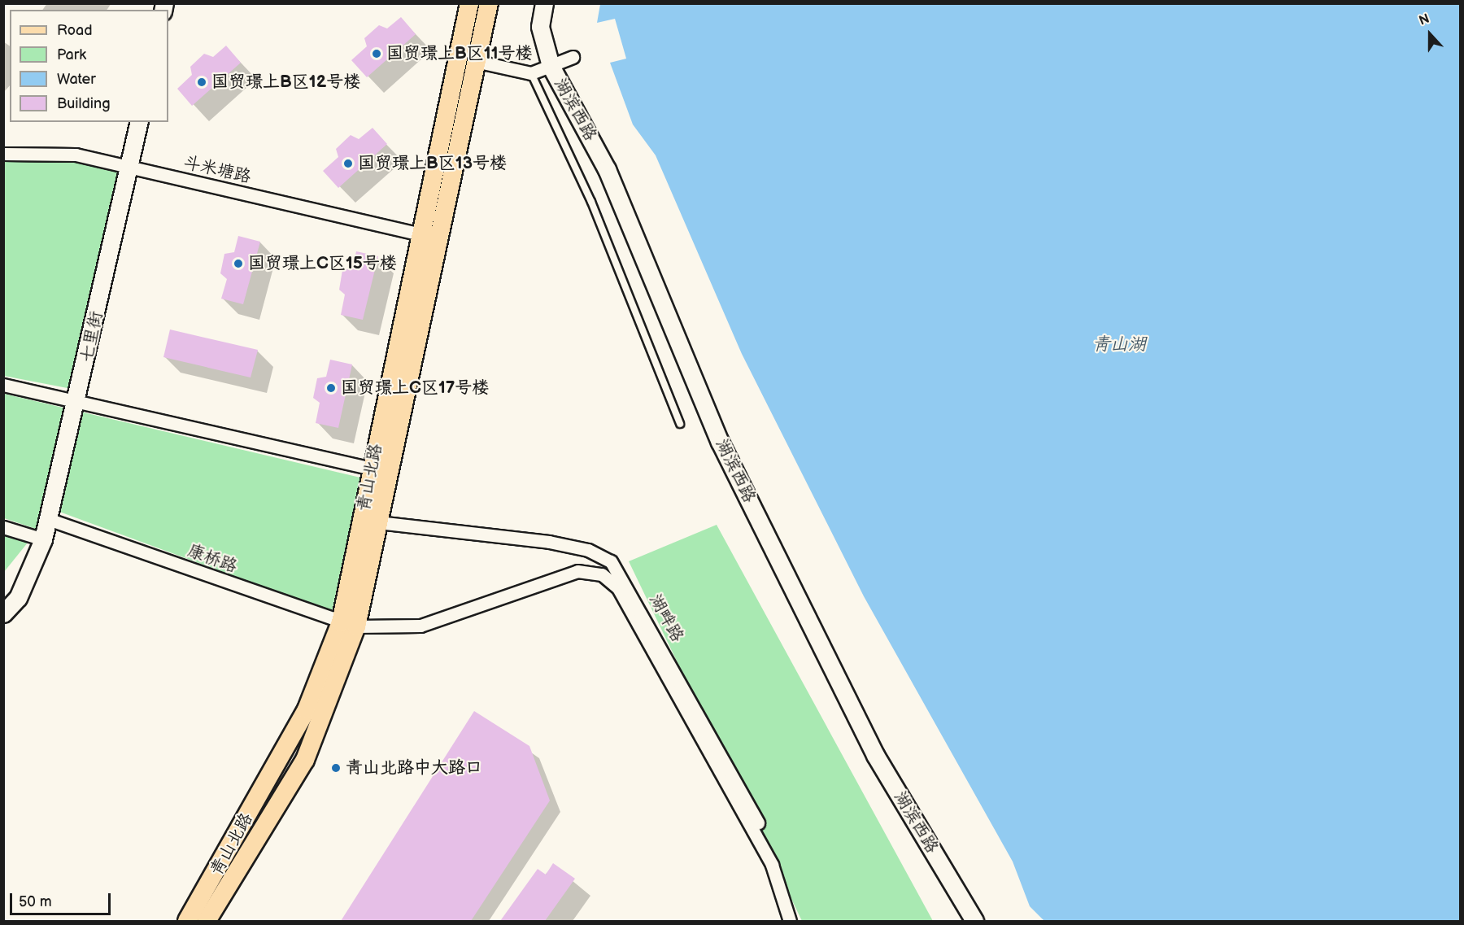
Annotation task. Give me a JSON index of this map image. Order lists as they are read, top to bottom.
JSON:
{
  "streets": {
    "main road": ["青山北路"],
    "street": [
      "湖滨西路",
      "斗米塘路",
      "七里街",
      "康桥路",
      "湖畔路"
    ]
  },
  "crossings": [
    ["斗米塘路", "七里街"],
    ["斗米塘路", "青山北路"],
    ["七里街", "康桥路"],
    ["青山北路", "康桥路"],
    ["青山北路", "湖畔路"],
    ["康桥路", "湖畔路"]
  ],
  "water": ["青山湖"],
  "places": [
    "国贸璟上B区11号楼",
    "国贸璟上B区12号楼",
    "国贸璟上B区13号楼",
    "国贸璟上C区15号楼",
    "国贸璟上C区17号楼",
    "青山北路中大路口"
  ],
  "legend": [
    "Road",
    "Park",
    "Water",
    "Building"
  ],
  "scale_bar": "50 m",
  "north": "top"
}
